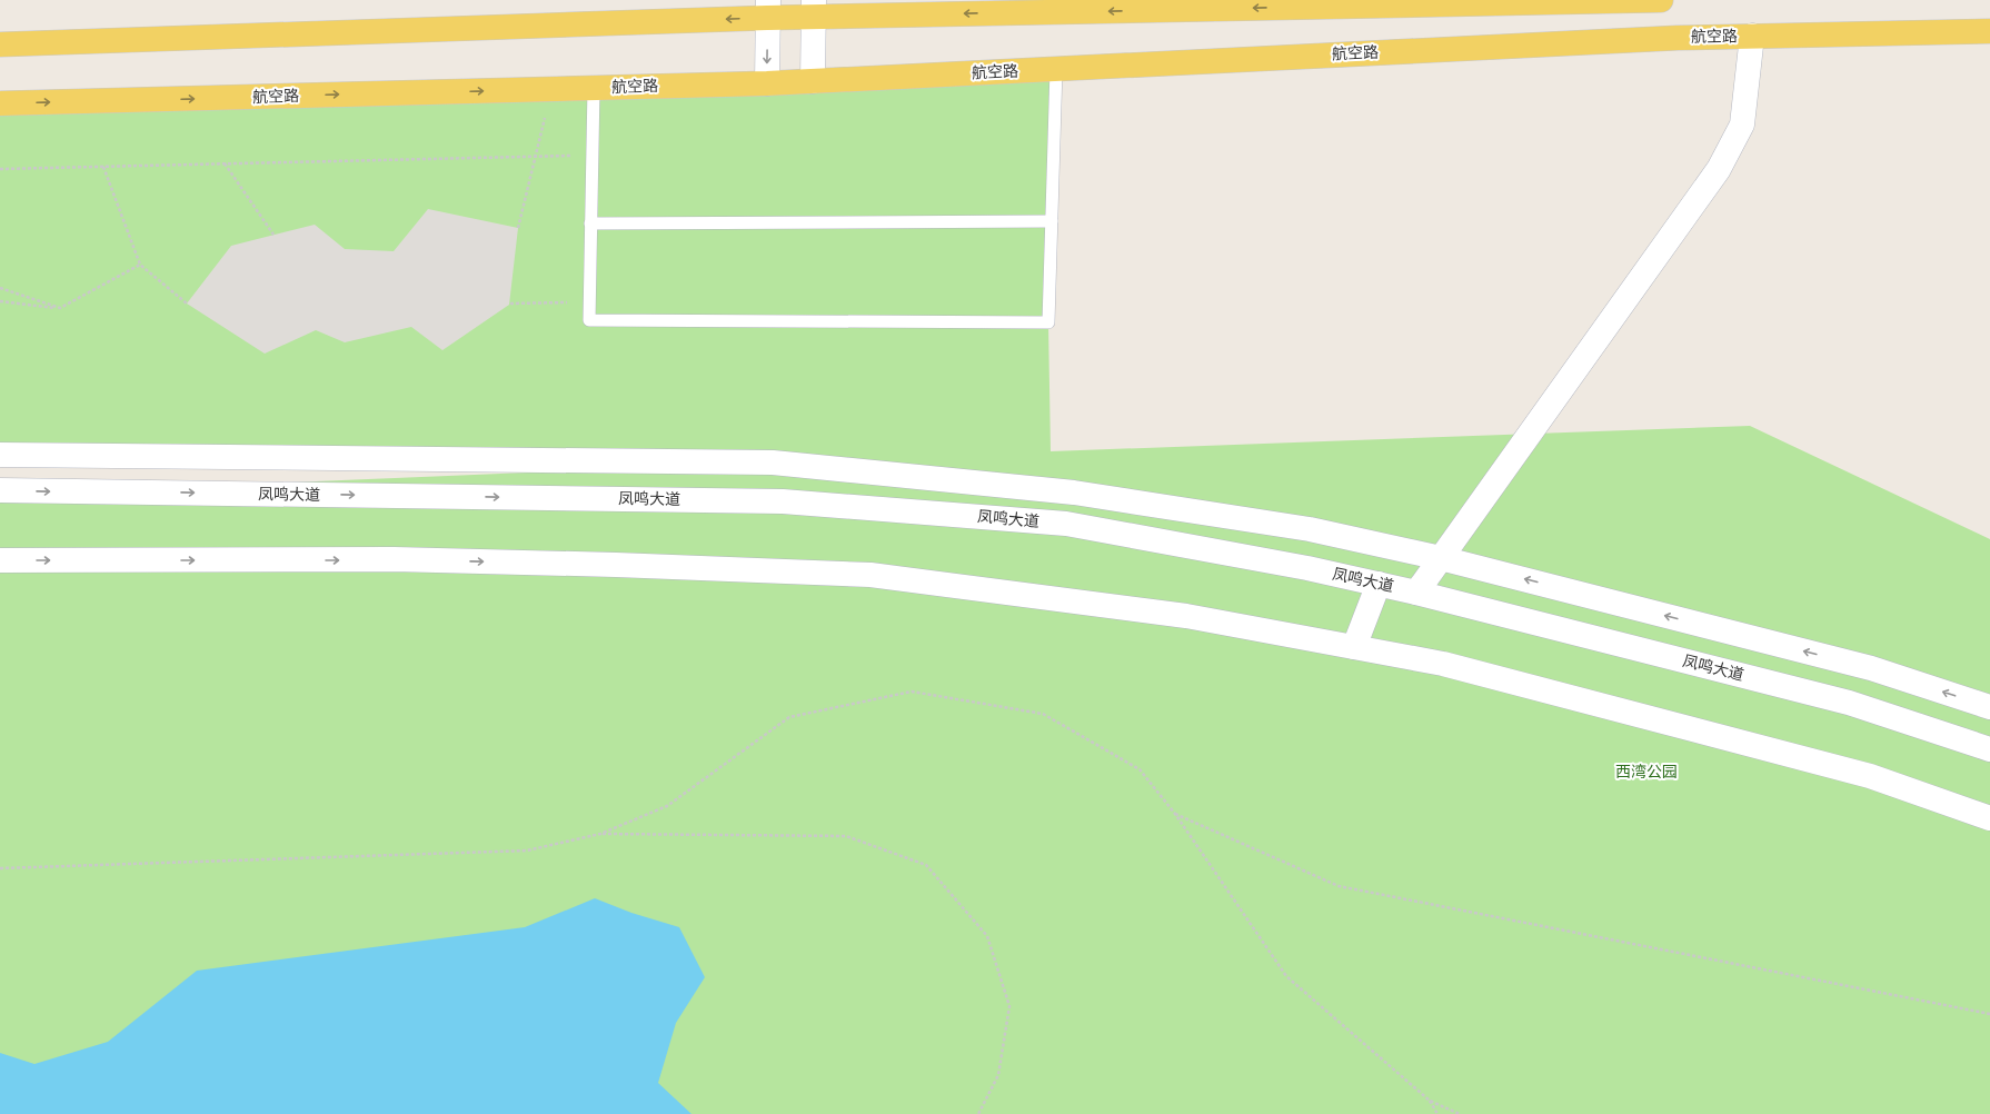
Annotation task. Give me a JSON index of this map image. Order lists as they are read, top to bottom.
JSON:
{
  "streets": {
    "main road": ["航空路", "凤鸣大道"]
  },
  "parks": ["西湾公园"]
}
